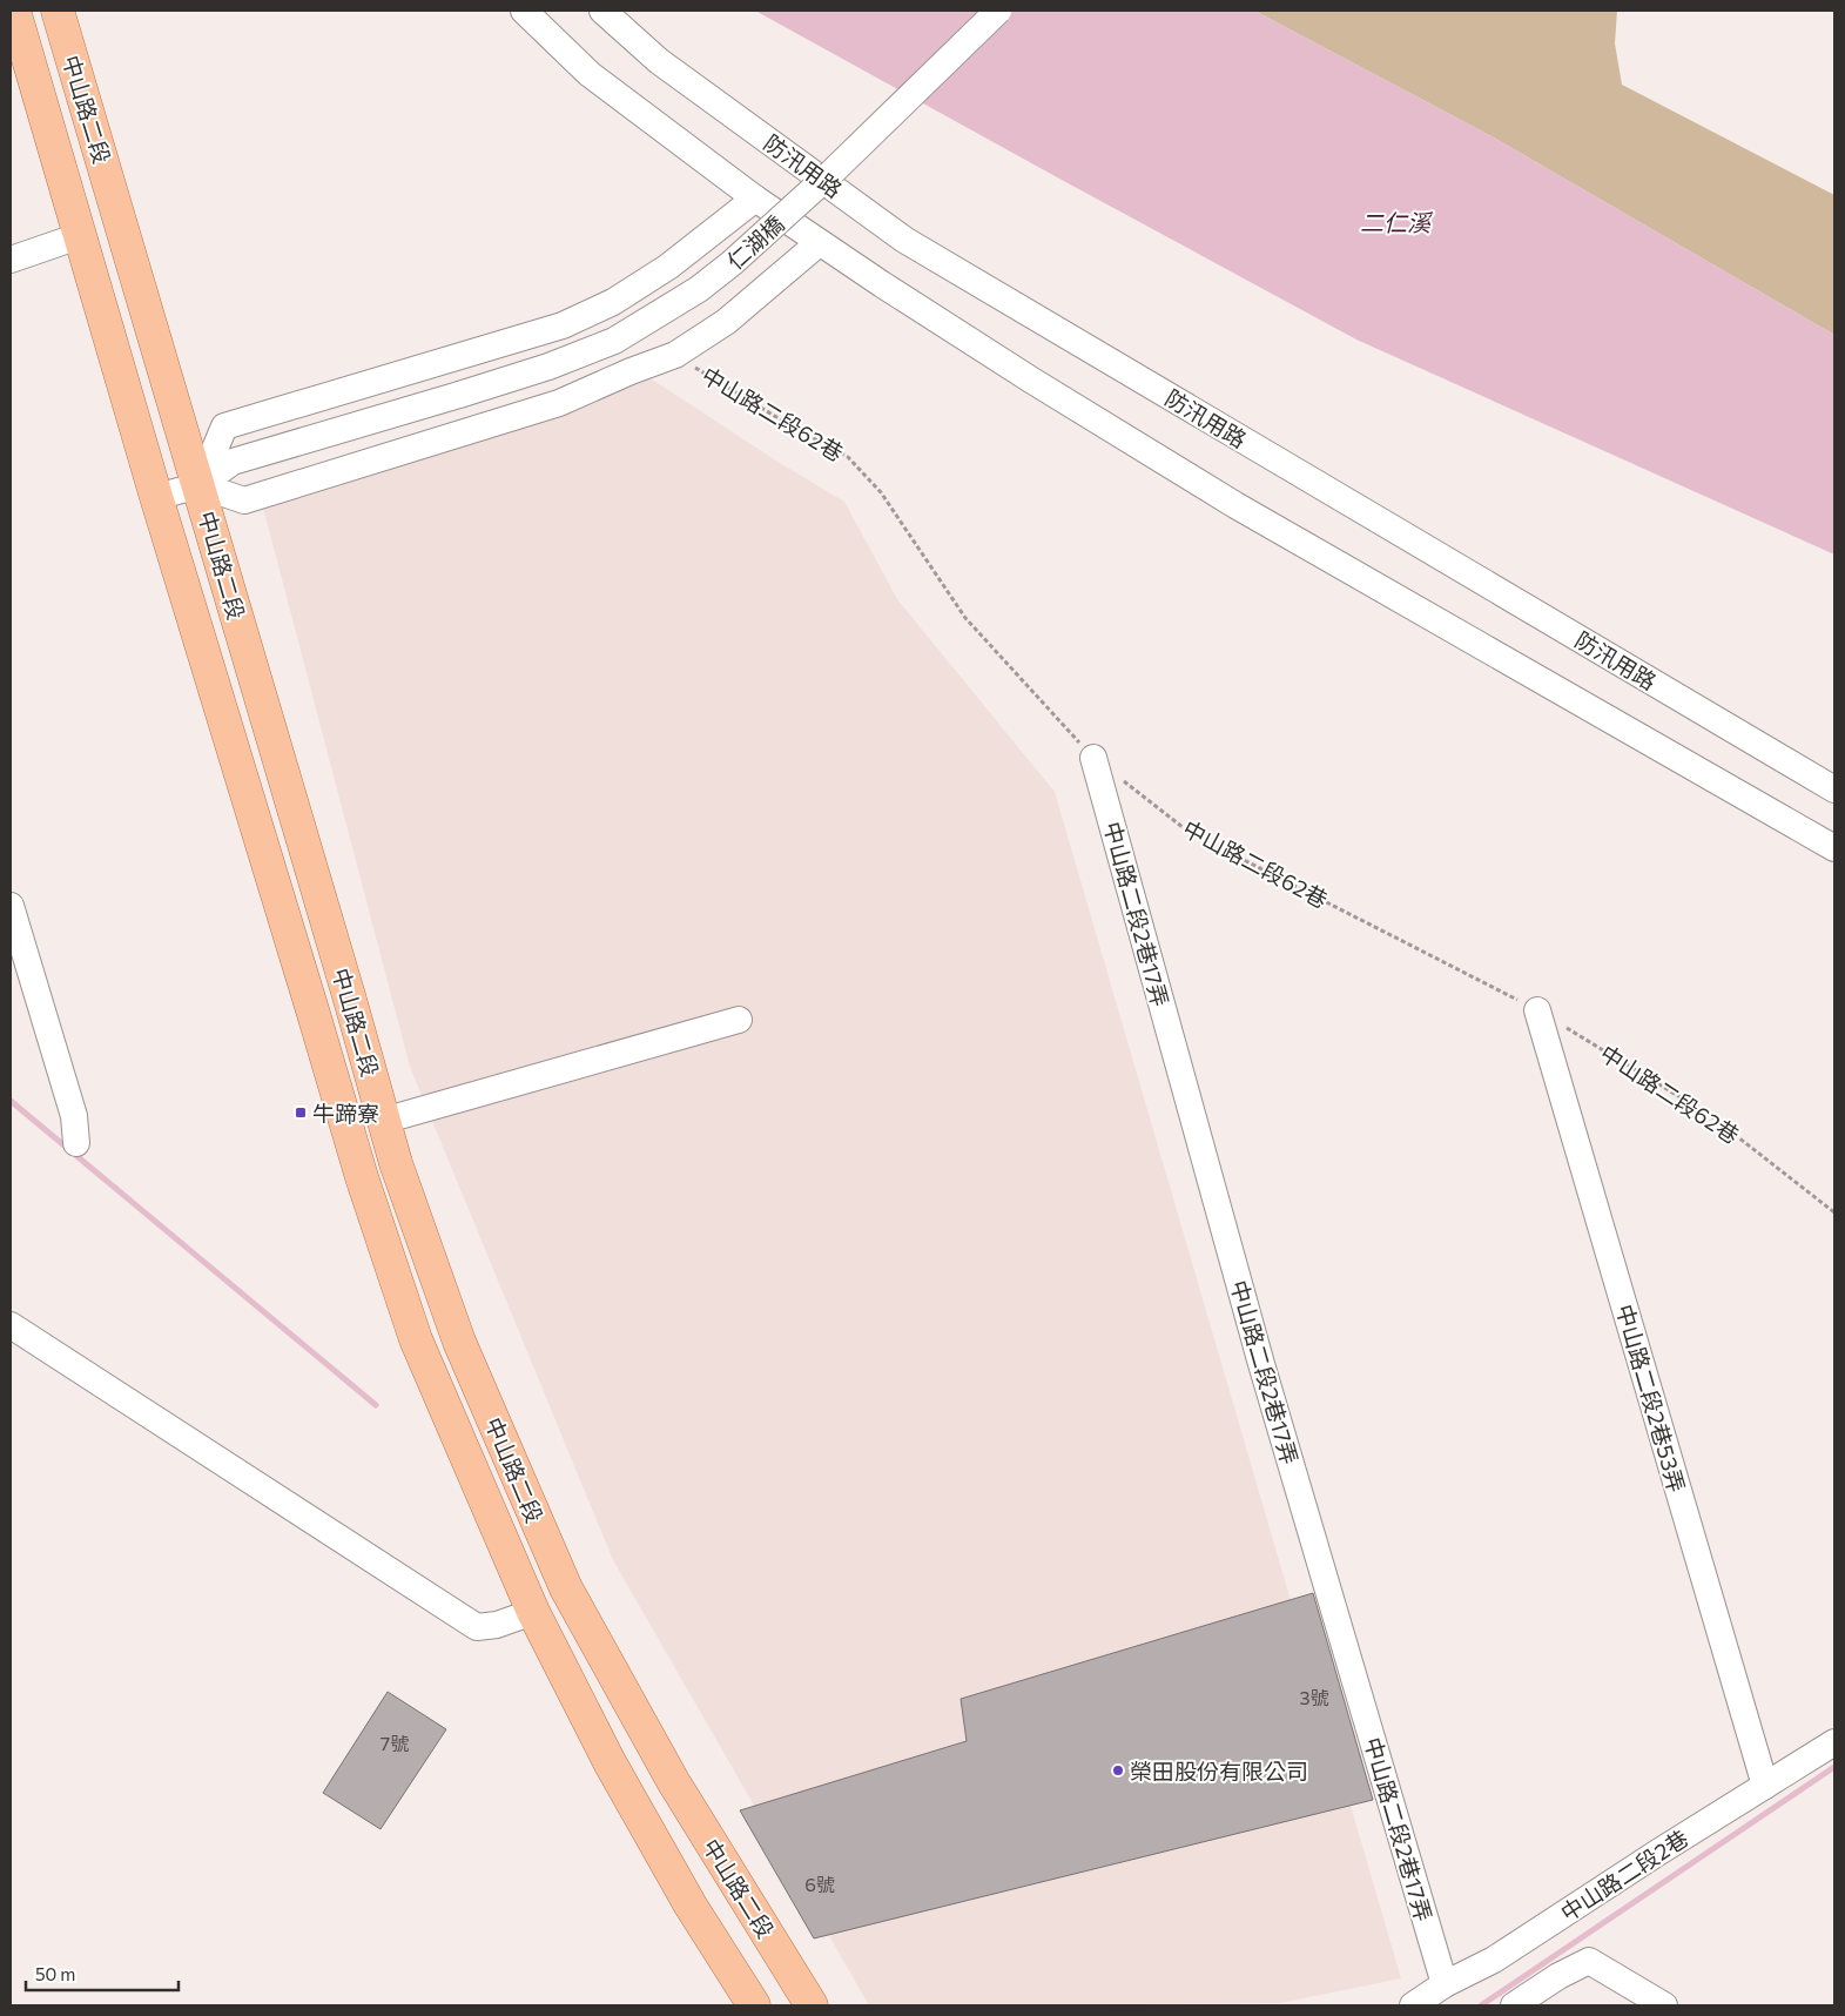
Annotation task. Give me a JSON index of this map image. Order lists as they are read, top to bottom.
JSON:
{
  "streets": {
    "main road": ["中山路二段"],
    "street": [
      "防汛用路",
      "仁湖橋",
      "中山路二段62巷",
      "中山路二段2巷17弄",
      "中山路二段2巷53弄",
      "中山路二段2巷"
    ]
  },
  "crossings": [
    ["中山路二段", "仁湖橋"],
    ["中山路二段", "中山路二段62巷"],
    ["仁湖橋", "中山路二段62巷"],
    ["中山路二段62巷", "中山路二段2巷17弄"],
    ["中山路二段62巷", "中山路二段2巷53弄"],
    ["中山路二段2巷17弄", "中山路二段2巷"],
    ["中山路二段2巷53弄", "中山路二段2巷"]
  ],
  "water": ["二仁溪"],
  "places": {
    "transit": ["牛蹄寮"],
    "other": ["榮田股份有限公司"]
  },
  "house_numbers": ["3號", "7號", "6號"],
  "scale_bar": "50 m"
}
